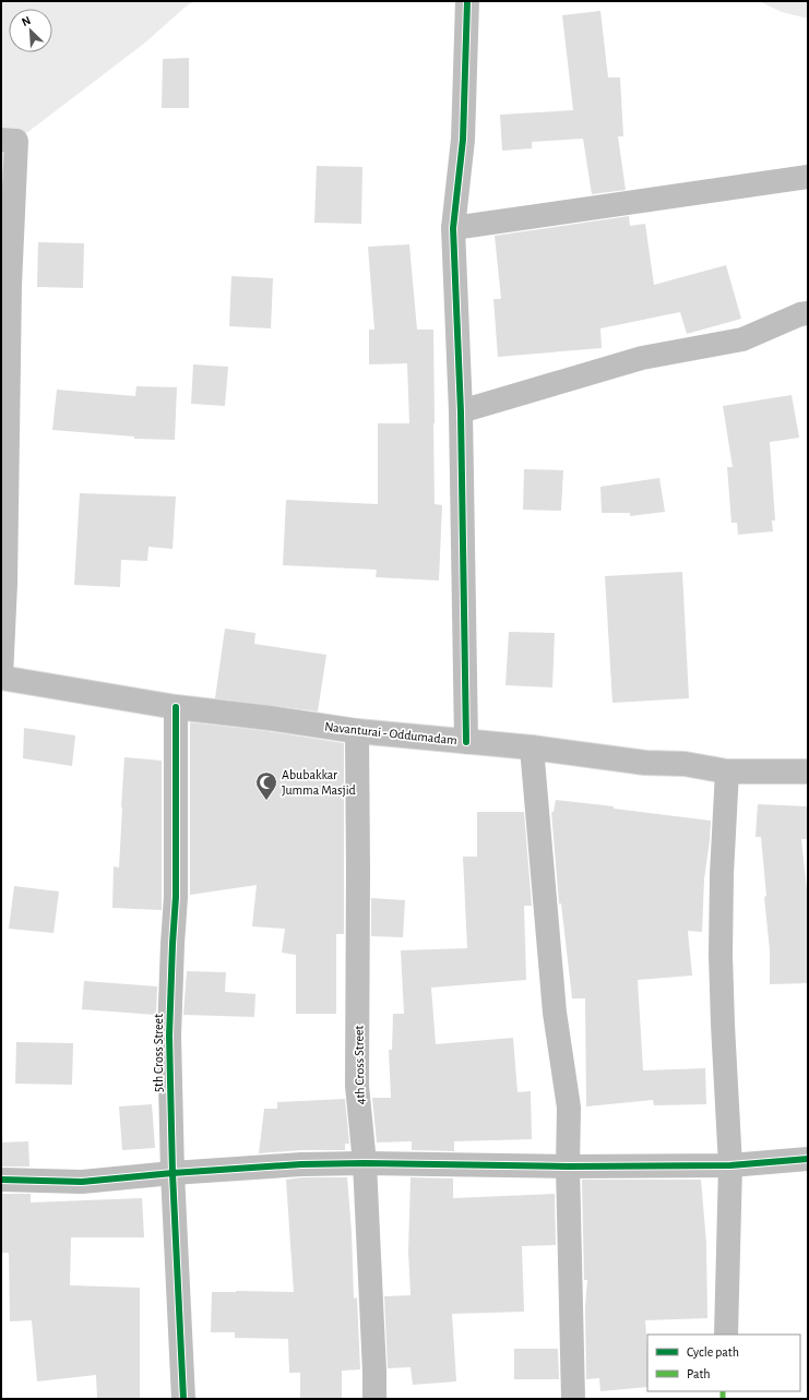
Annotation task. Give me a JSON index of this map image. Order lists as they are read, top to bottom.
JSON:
{
  "streets": {
    "street": ["Navanturai - Oddumadam", "5th Cross Street", "4th Cross Street"]
  },
  "crossings": [
    ["Navanturai - Oddumadam", "5th Cross Street"],
    ["Navanturai - Oddumadam", "4th Cross Street"]
  ],
  "places": {
    "mosque": ["Abubakkar Jumma Masjid"]
  },
  "legend": ["Cycle path", "Path"],
  "north": "top left"
}
